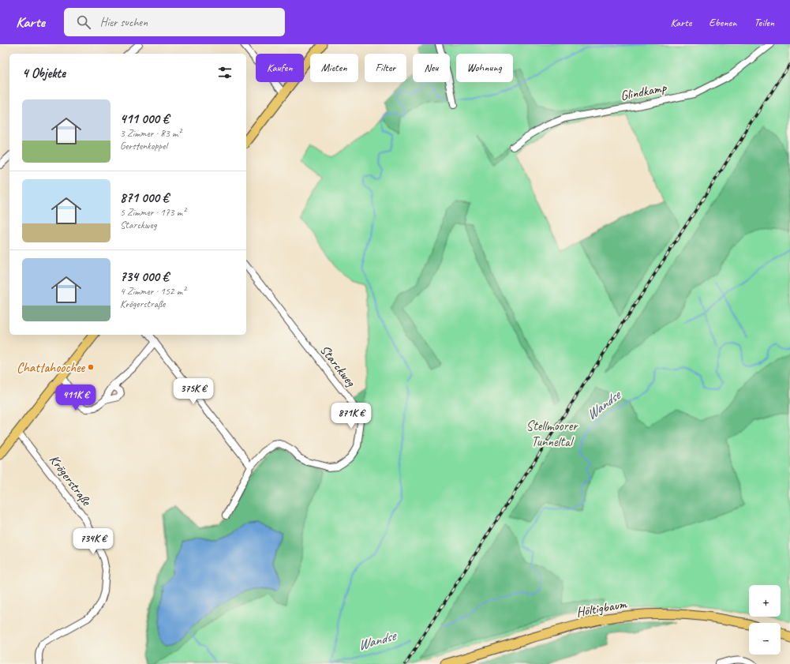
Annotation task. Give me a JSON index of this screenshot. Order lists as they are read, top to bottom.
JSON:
{
  "streets": {
    "main road": ["Höltigbaum"],
    "street": ["Glindkamp", "Starckweg", "Krögerstraße"]
  },
  "water": ["Wandse"],
  "parks": ["Stellmoorer Tunneltal"],
  "places": ["Chattahoochee"],
  "page": {
    "header": "Karte",
    "search": "Hier suchen",
    "nav": ["Karte", "Ebenen", "Teilen"],
    "chip": [
      "Kaufen",
      "Mieten",
      "Filter",
      "Neu",
      "Wohnung"
    ],
    "heading": "4 Objekte",
    "list": [
      {
        "name": "411 000 €",
        "note": "3 Zimmer · 83 m² · Gerstenkoppel"
      },
      {
        "name": "871 000 €",
        "note": "5 Zimmer · 173 m² · Starckweg"
      },
      {
        "name": "734 000 €",
        "note": "4 Zimmer · 152 m² · Krögerstraße"
      }
    ],
    "price": [
      "375K €",
      "411K €",
      "871K €",
      "734K €"
    ],
    "map_buttons": ["+", "−"]
  }
}
